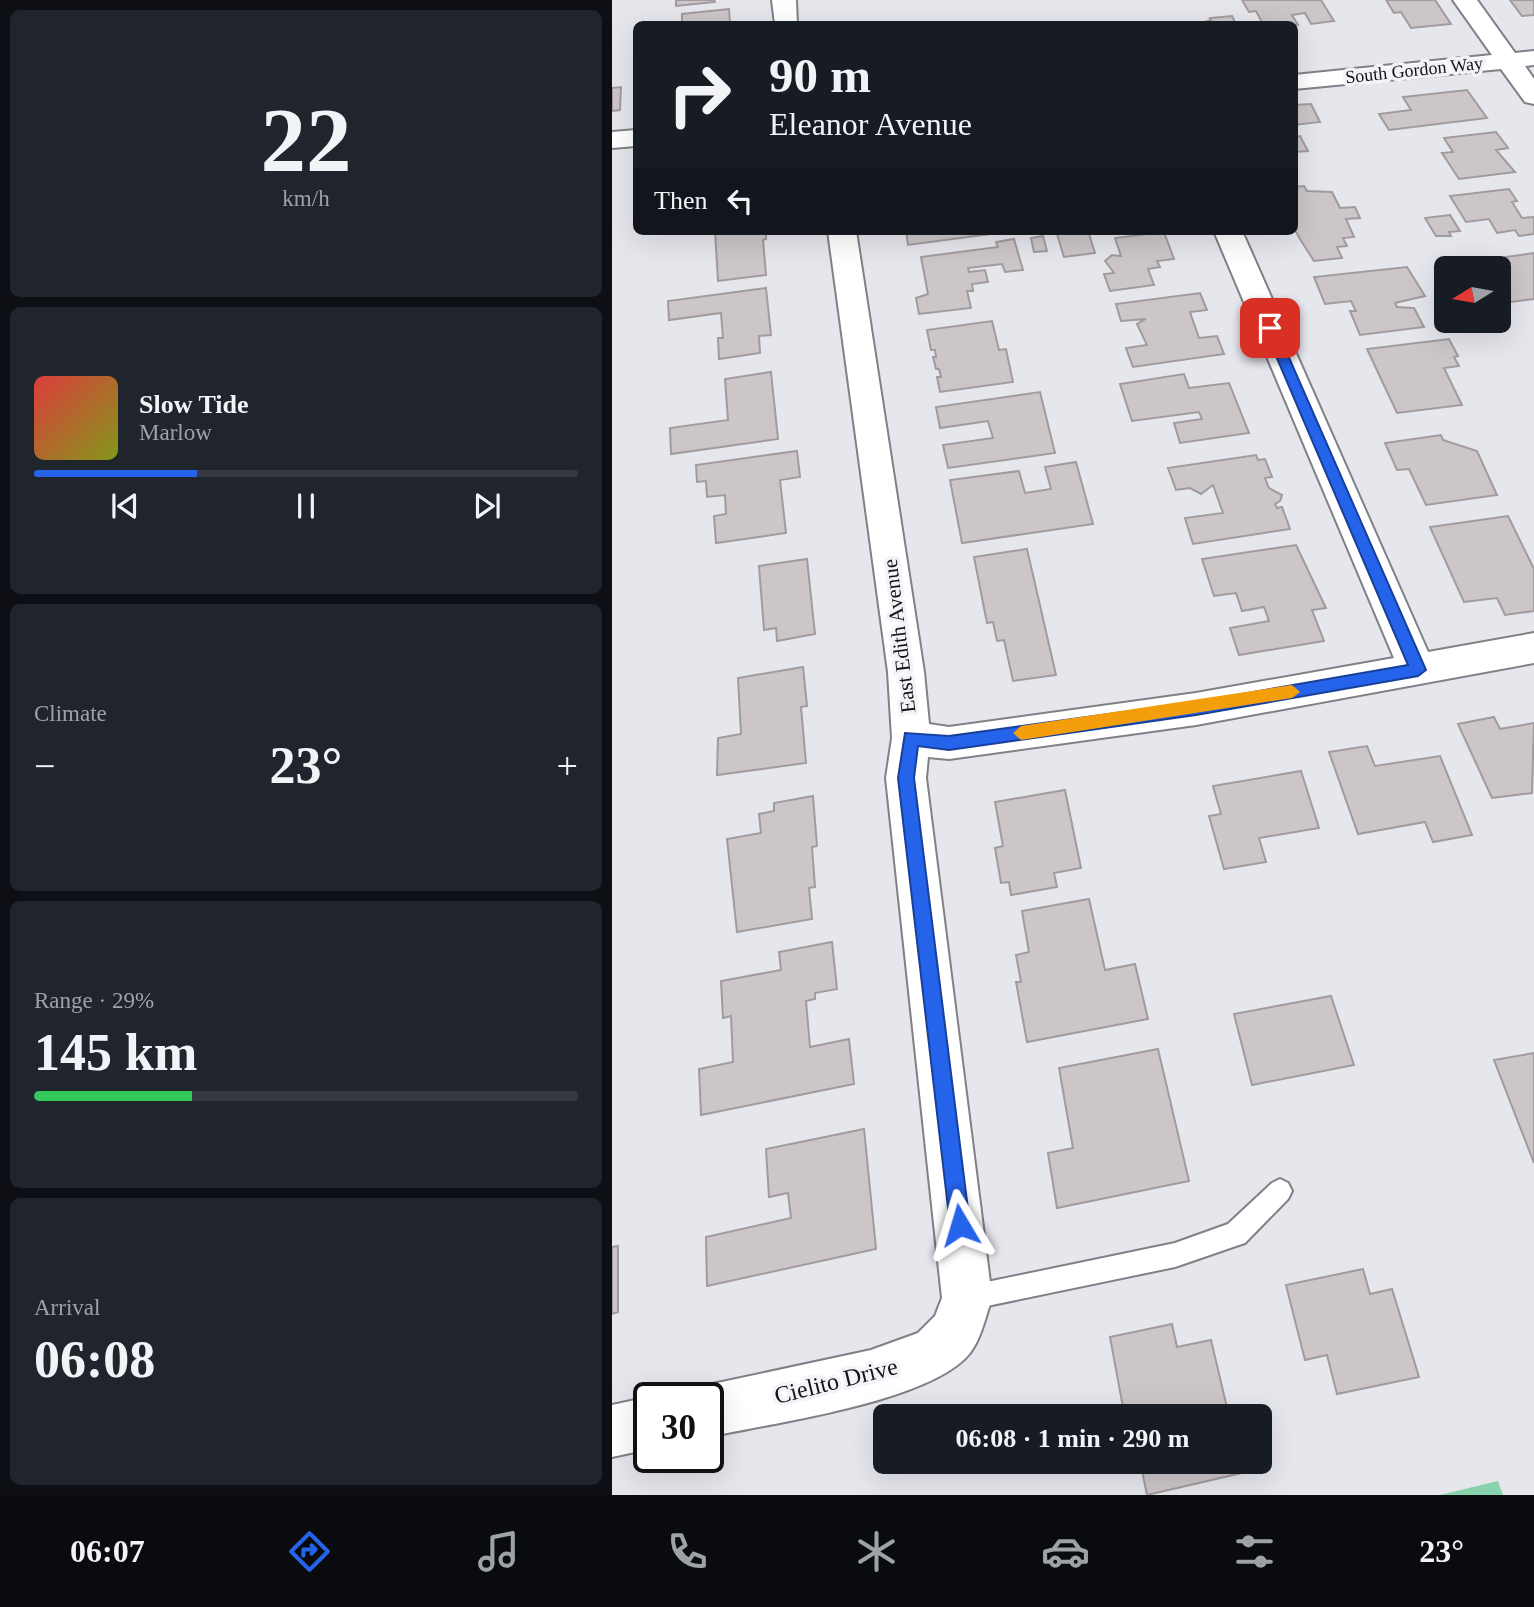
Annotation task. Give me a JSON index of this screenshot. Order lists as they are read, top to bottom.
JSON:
{
  "streets": {
    "street": ["South Gordon Way", "East Edith Avenue", "Cielito Drive"]
  },
  "crossings": [
    ["East Edith Avenue", "Cielito Drive"]
  ],
  "north": "left",
  "page": {
    "tile": [
      ["22", "km/h"],
      "Climate",
      ["Range · 29%", "145 km"],
      ["Arrival", "06:08"]
    ],
    "turn": ["90 m", "Eleanor Avenue"],
    "then": "Then",
    "song": ["Slow Tide", "Marlow"],
    "heat": ["−", "23°", "+"],
    "limit": "30",
    "trip": "06:08 · 1 min · 290 m",
    "tabs": ["06:07", "23°"]
  }
}
